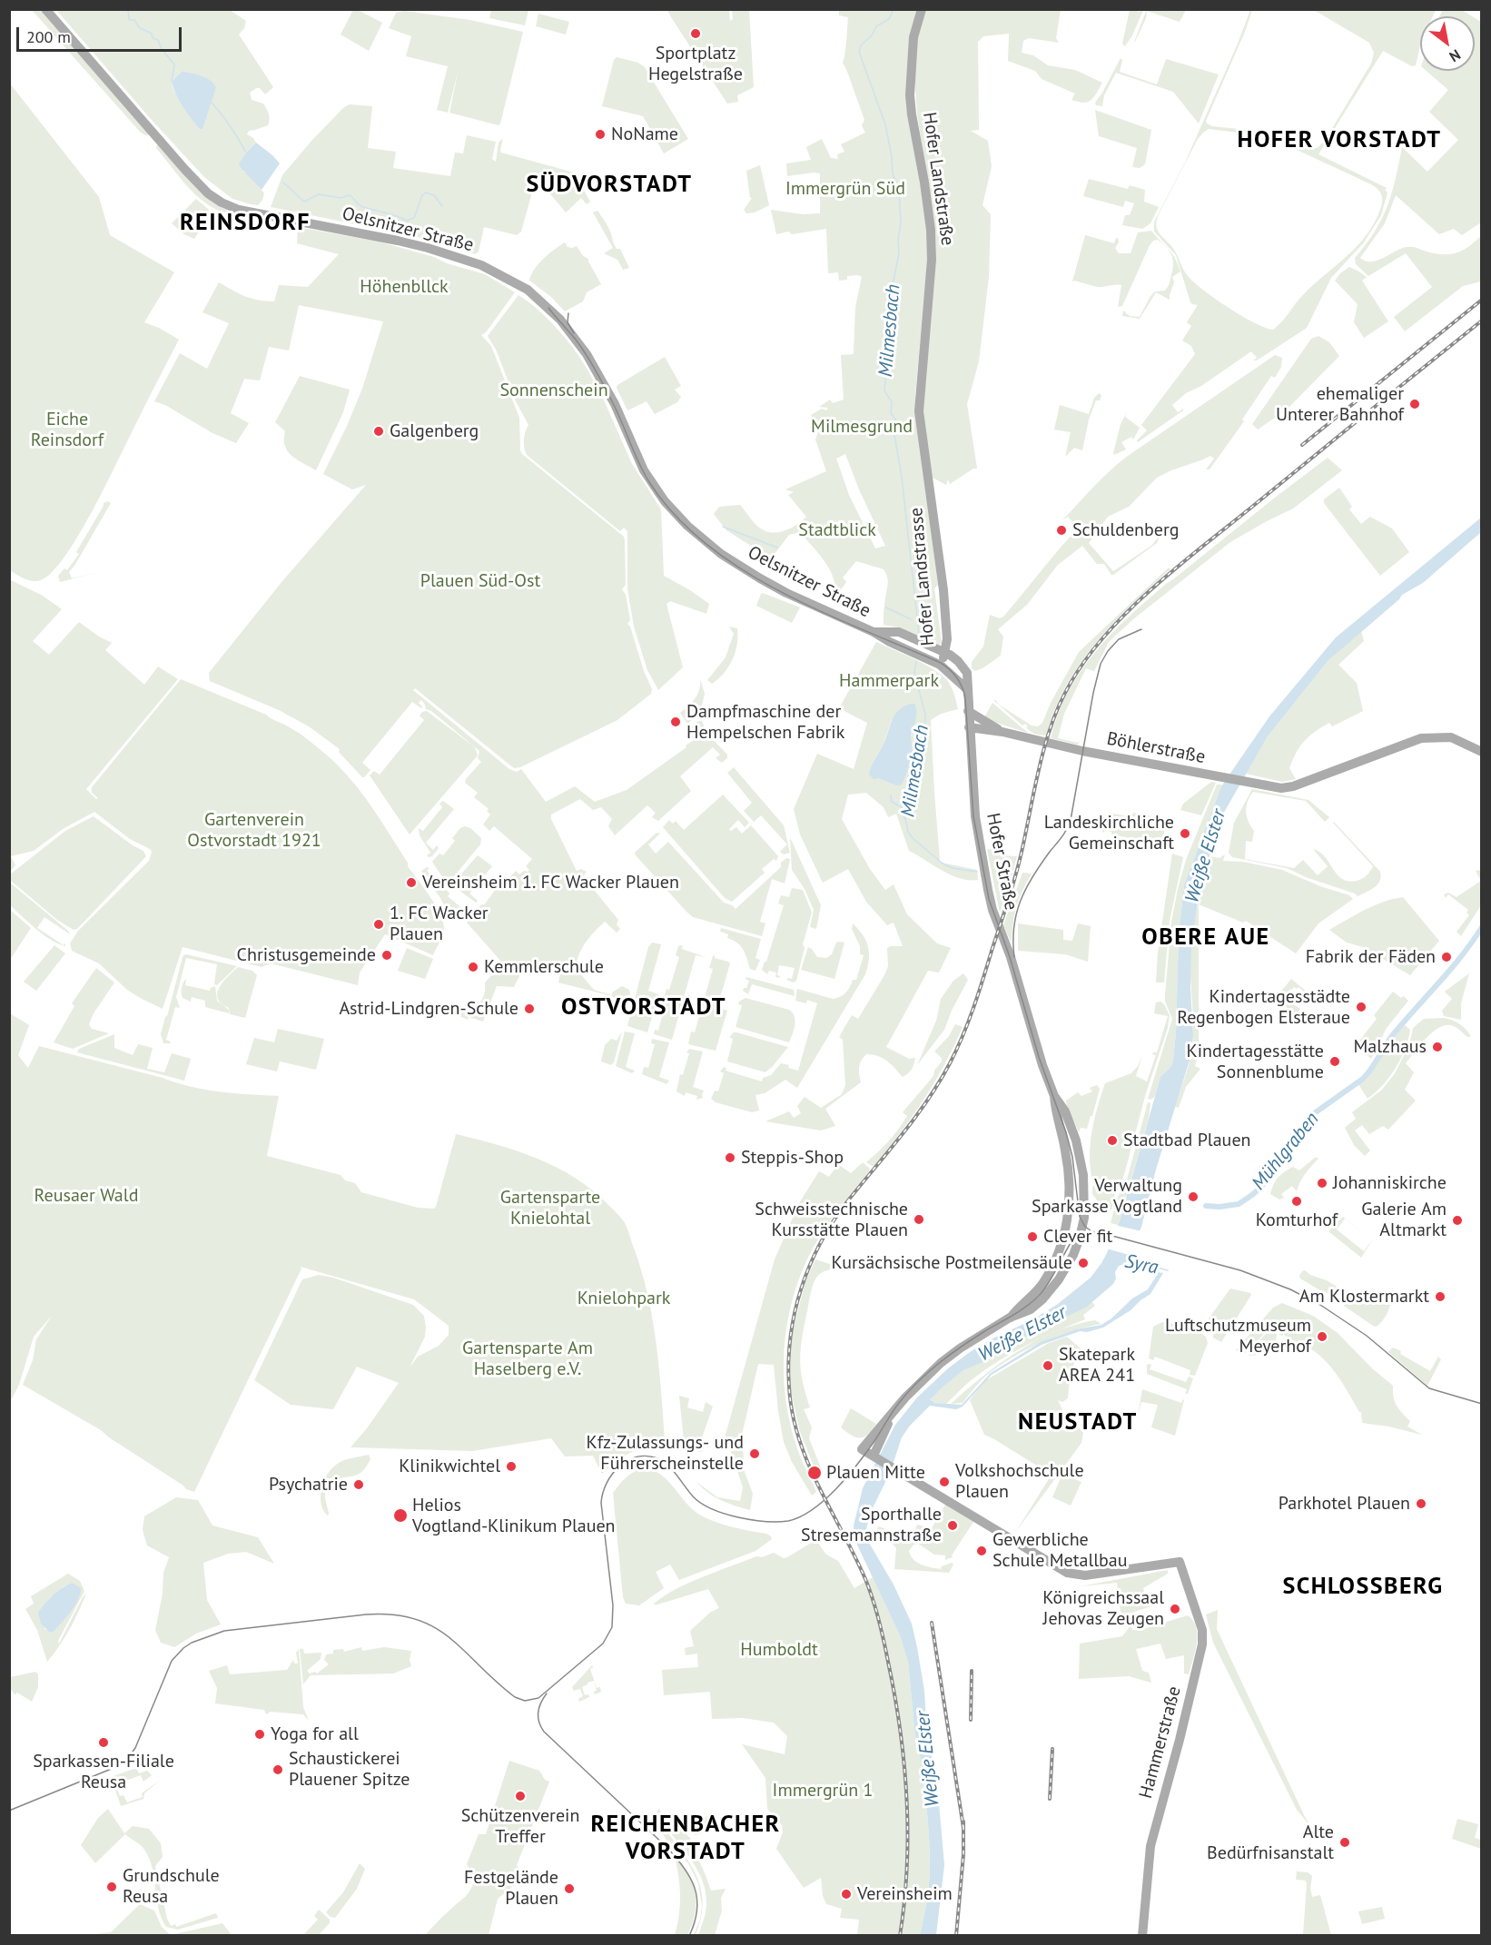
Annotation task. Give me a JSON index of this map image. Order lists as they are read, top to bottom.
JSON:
{
  "streets": {
    "main road": [
      "Hofer Landstraße",
      "Oelsnitzer Straße",
      "Hofer Landstrasse",
      "Böhlerstraße",
      "Hofer Straße",
      "Hammerstraße"
    ]
  },
  "crossings": [
    ["Hofer Landstraße", "Oelsnitzer Straße"],
    ["Hofer Landstraße", "Hofer Landstrasse"],
    ["Hofer Landstraße", "Hofer Straße"],
    ["Oelsnitzer Straße", "Hofer Landstrasse"],
    ["Oelsnitzer Straße", "Hofer Straße"],
    ["Hofer Landstrasse", "Hofer Straße"],
    ["Böhlerstraße", "Hofer Straße"]
  ],
  "districts": [
    "HOFER VORSTADT",
    "SÜDVORSTADT",
    "REINSDORF",
    "OBERE AUE",
    "OSTVORSTADT",
    "NEUSTADT",
    "SCHLOSSBERG",
    "REICHENBACHER VORSTADT"
  ],
  "water": [
    "Milmesbach",
    "Weiße Elster",
    "Mühlgraben",
    "Syra"
  ],
  "parks": [
    "Immergrün Süd",
    "Höhenbllck",
    "Sonnenschein",
    "Eiche Reinsdorf",
    "Milmesgrund",
    "Stadtblick",
    "Plauen Süd-Ost",
    "Hammerpark",
    "Gartenverein Ostvorstadt 1921",
    "Reusaer Wald",
    "Gartensparte Knielohtal",
    "Knielohpark",
    "Gartensparte Am Haselberg e.V.",
    "Humboldt",
    "Immergrün 1"
  ],
  "places": [
    "Sportplatz Hegelstraße",
    "NoName",
    "ehemaliger Unterer Bahnhof",
    "Galgenberg",
    "Schuldenberg",
    "Dampfmaschine der Hempelschen Fabrik",
    "Landeskirchliche Gemeinschaft",
    "Vereinsheim 1. FC Wacker Plauen",
    "1. FC Wacker Plauen",
    "Christusgemeinde",
    "Fabrik der Fäden",
    "Kemmlerschule",
    "Kindertagesstädte Regenbogen Elsteraue",
    "Astrid-Lindgren-Schule",
    "Malzhaus",
    "Kindertagesstätte Sonnenblume",
    "Stadtbad Plauen",
    "Steppis-Shop",
    "Johanniskirche",
    "Verwaltung Sparkasse Vogtland",
    "Komturhof",
    "Schweisstechnische Kursstätte Plauen",
    "Galerie Am Altmarkt",
    "Clever fit",
    "Kursächsische Postmeilensäule",
    "Am Klostermarkt",
    "Luftschutzmuseum Meyerhof",
    "Skatepark AREA 241",
    "Kfz-Zulassungs- und Führerscheinstelle",
    "Klinikwichtel",
    "Plauen Mitte",
    "Volkshochschule Plauen",
    "Psychatrie",
    "Parkhotel Plauen",
    "Helios Vogtland-Klinikum Plauen",
    "Sporthalle Stresemannstraße",
    "Gewerbliche Schule Metallbau",
    "Königreichssaal Jehovas Zeugen",
    "Yoga for all",
    "Sparkassen-Filiale Reusa",
    "Schaustickerei Plauener Spitze",
    "Schützenverein Treffer",
    "Alte Bedürfnisanstalt",
    "Grundschule Reusa",
    "Festgelände Plauen",
    "Vereinsheim"
  ],
  "scale_bar": "200 m",
  "north": "bottom right"
}
